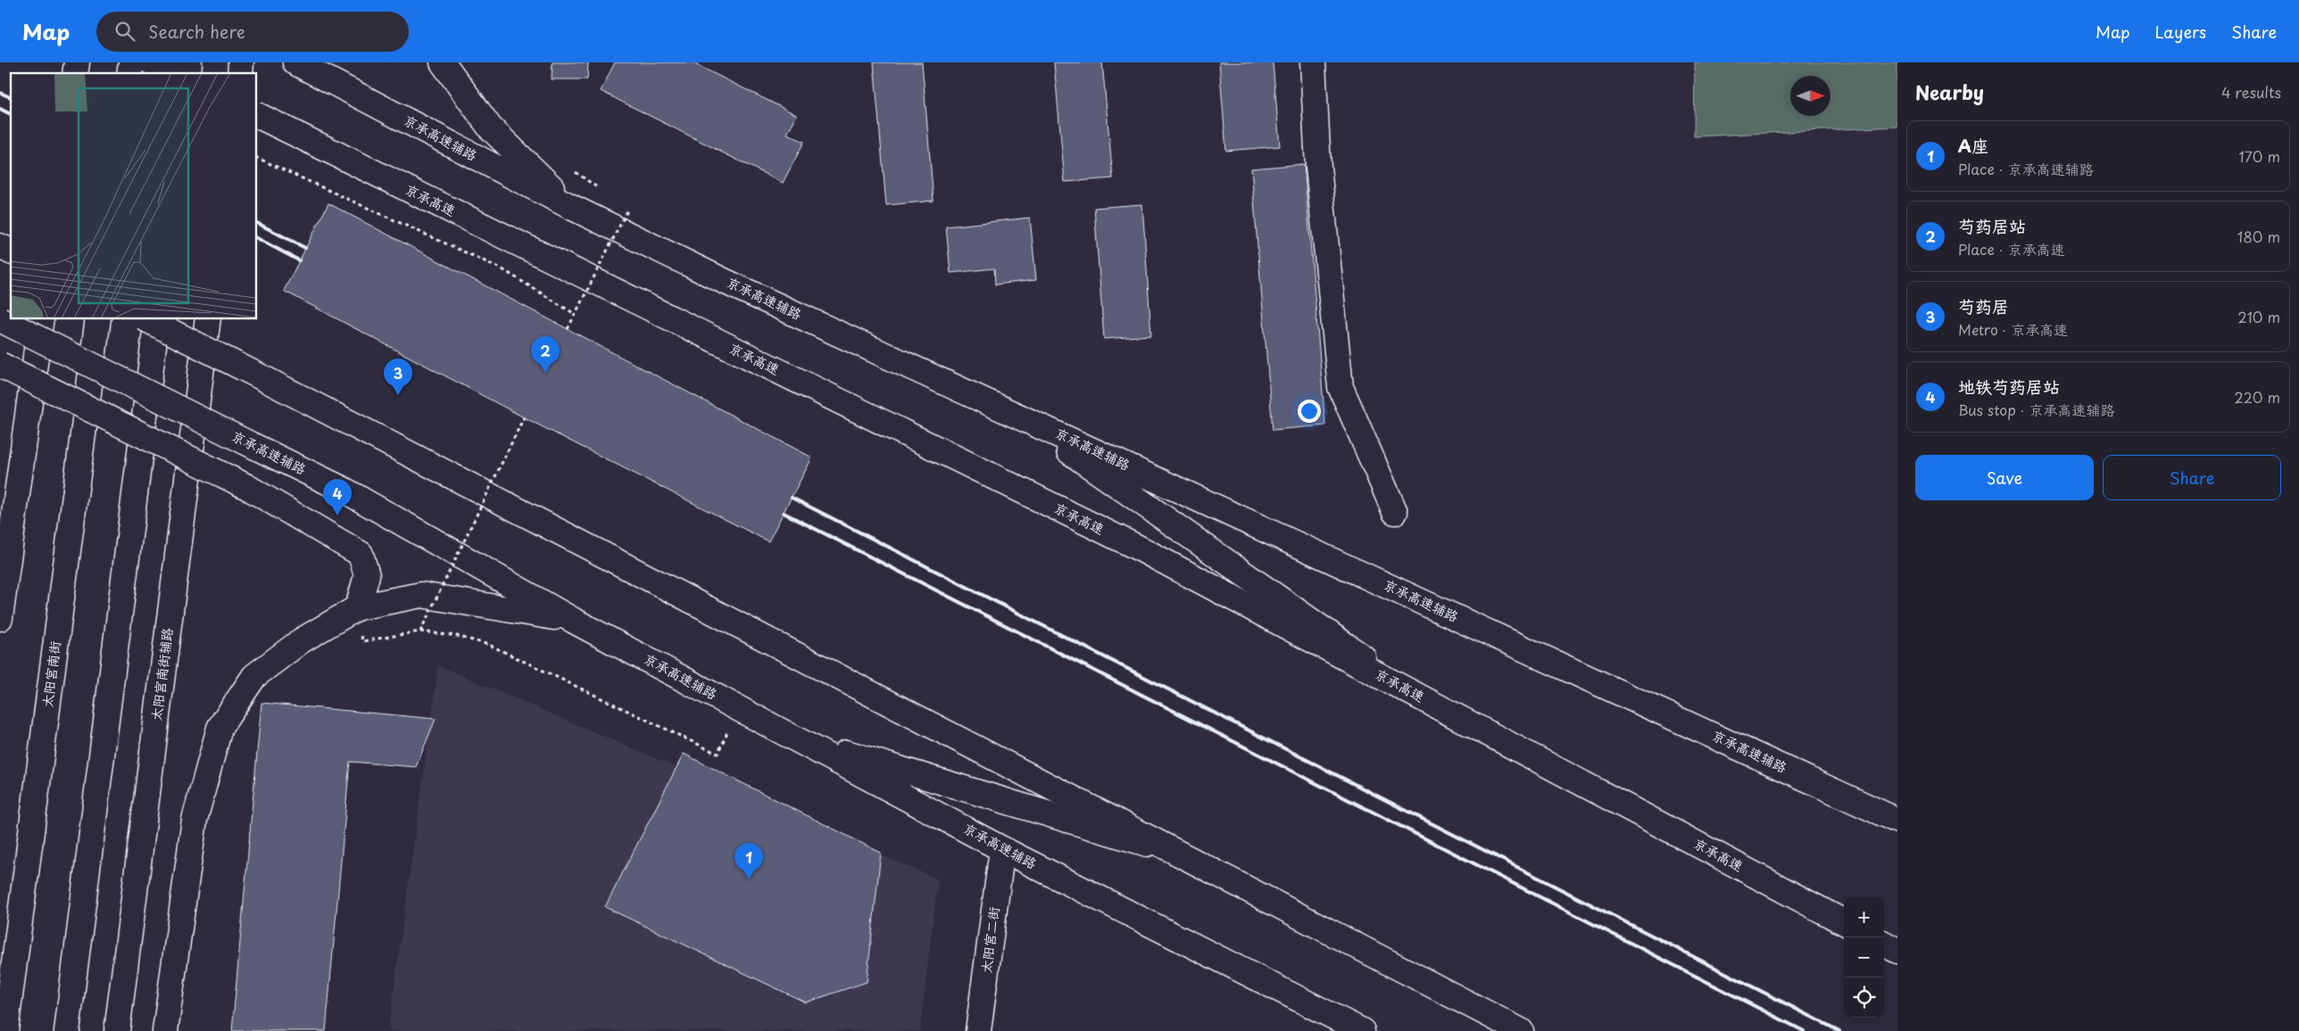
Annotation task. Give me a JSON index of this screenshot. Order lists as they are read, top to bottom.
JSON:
{
  "streets": {
    "main road": [
      "京承高速辅路",
      "京承高速",
      "太阳宫南街",
      "太阳宫南街辅路",
      "太阳宫二街"
    ]
  },
  "crossings": [
    ["京承高速辅路", "太阳宫二街"]
  ],
  "north": "right",
  "page": {
    "header": "Map",
    "search": "Search here",
    "nav": ["Map", "Layers", "Share"],
    "heading": ["Nearby", "4 results"],
    "list": [
      {
        "mark": "1",
        "name": "A座",
        "note": "Place · 京承高速辅路",
        "value": "170 m"
      },
      {
        "mark": "2",
        "name": "芍药居站",
        "note": "Place · 京承高速",
        "value": "180 m"
      },
      {
        "mark": "3",
        "name": "芍药居",
        "note": "Metro · 京承高速",
        "value": "210 m"
      },
      {
        "mark": "4",
        "name": "地铁芍药居站",
        "note": "Bus stop · 京承高速辅路",
        "value": "220 m"
      }
    ],
    "pins": [
      "2",
      "3",
      "4",
      "1"
    ],
    "buttons": ["Save", "Share"],
    "map_buttons": ["+", "−"]
  }
}
